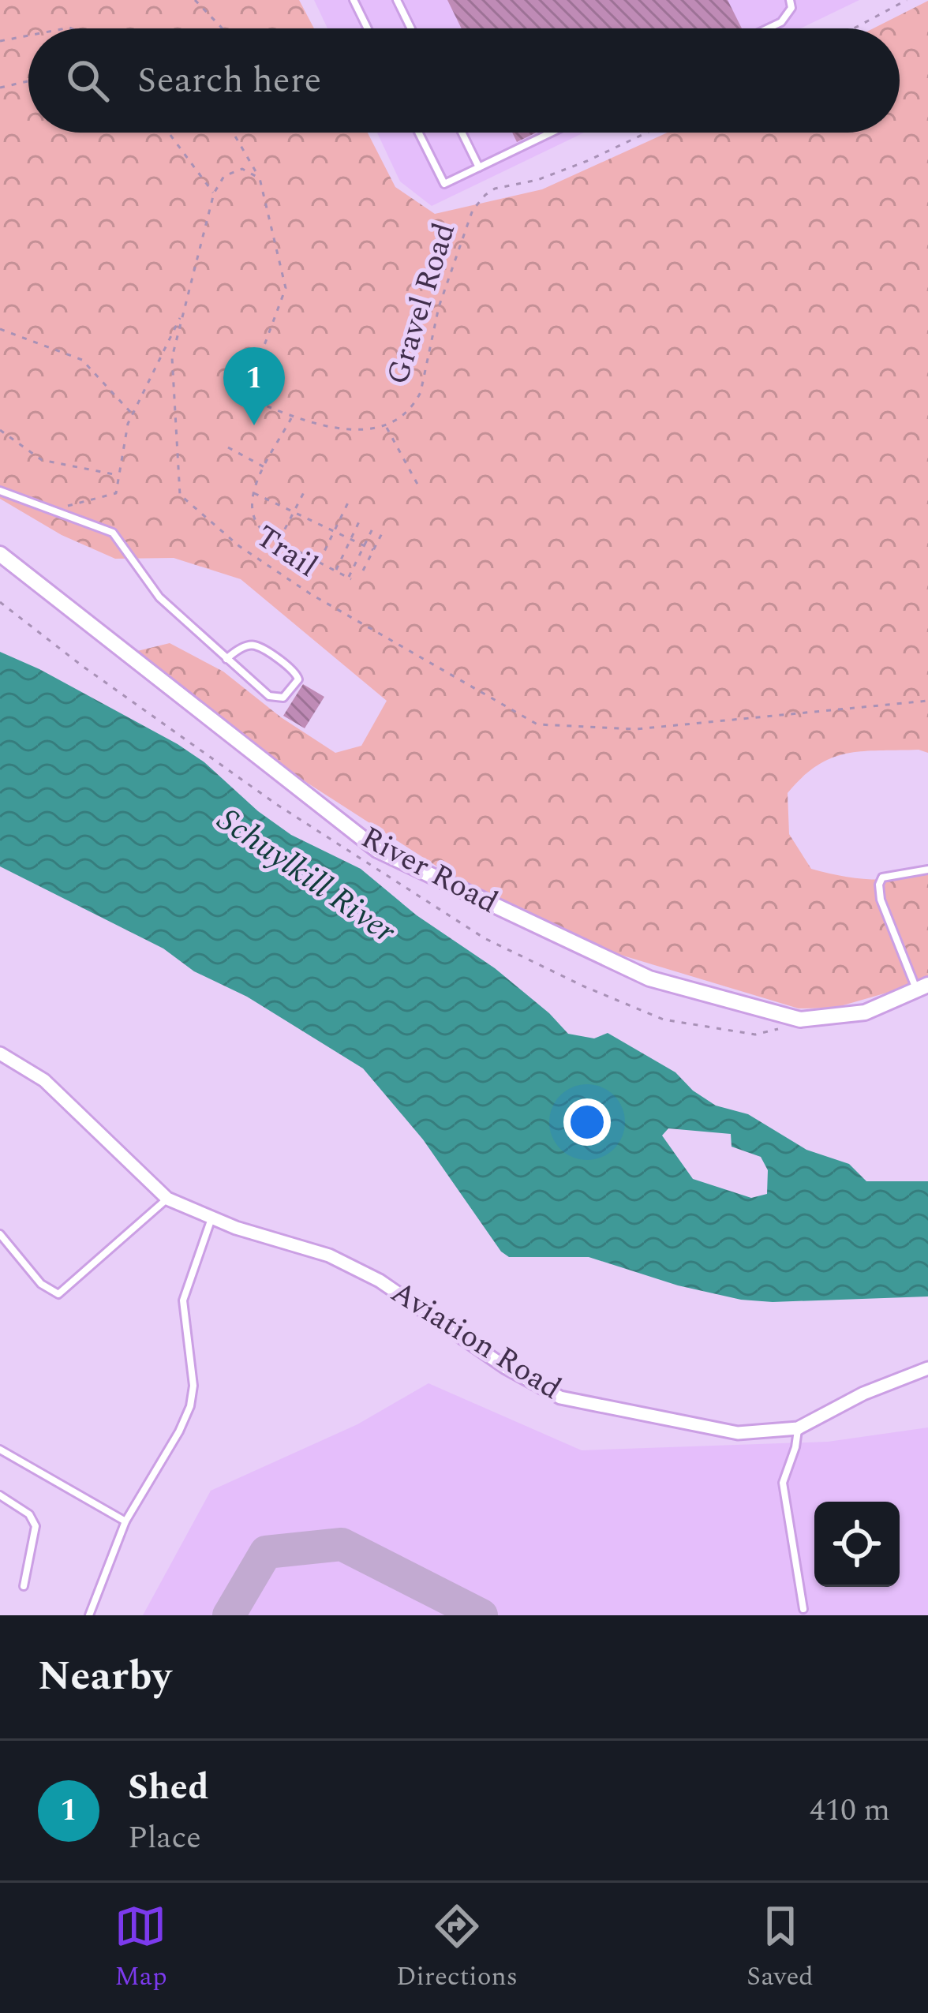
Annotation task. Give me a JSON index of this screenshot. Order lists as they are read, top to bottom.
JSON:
{
  "streets": {
    "street": ["River Road", "Aviation Road"],
    "path": ["Gravel Road", "Trail"]
  },
  "water": ["Schuylkill River"],
  "page": {
    "search": "Search here",
    "pins": "1",
    "heading": "Nearby",
    "list": [
      {
        "mark": "1",
        "name": "Shed",
        "note": "Place",
        "value": "410 m"
      }
    ],
    "nav": ["Map", "Directions", "Saved"]
  }
}
